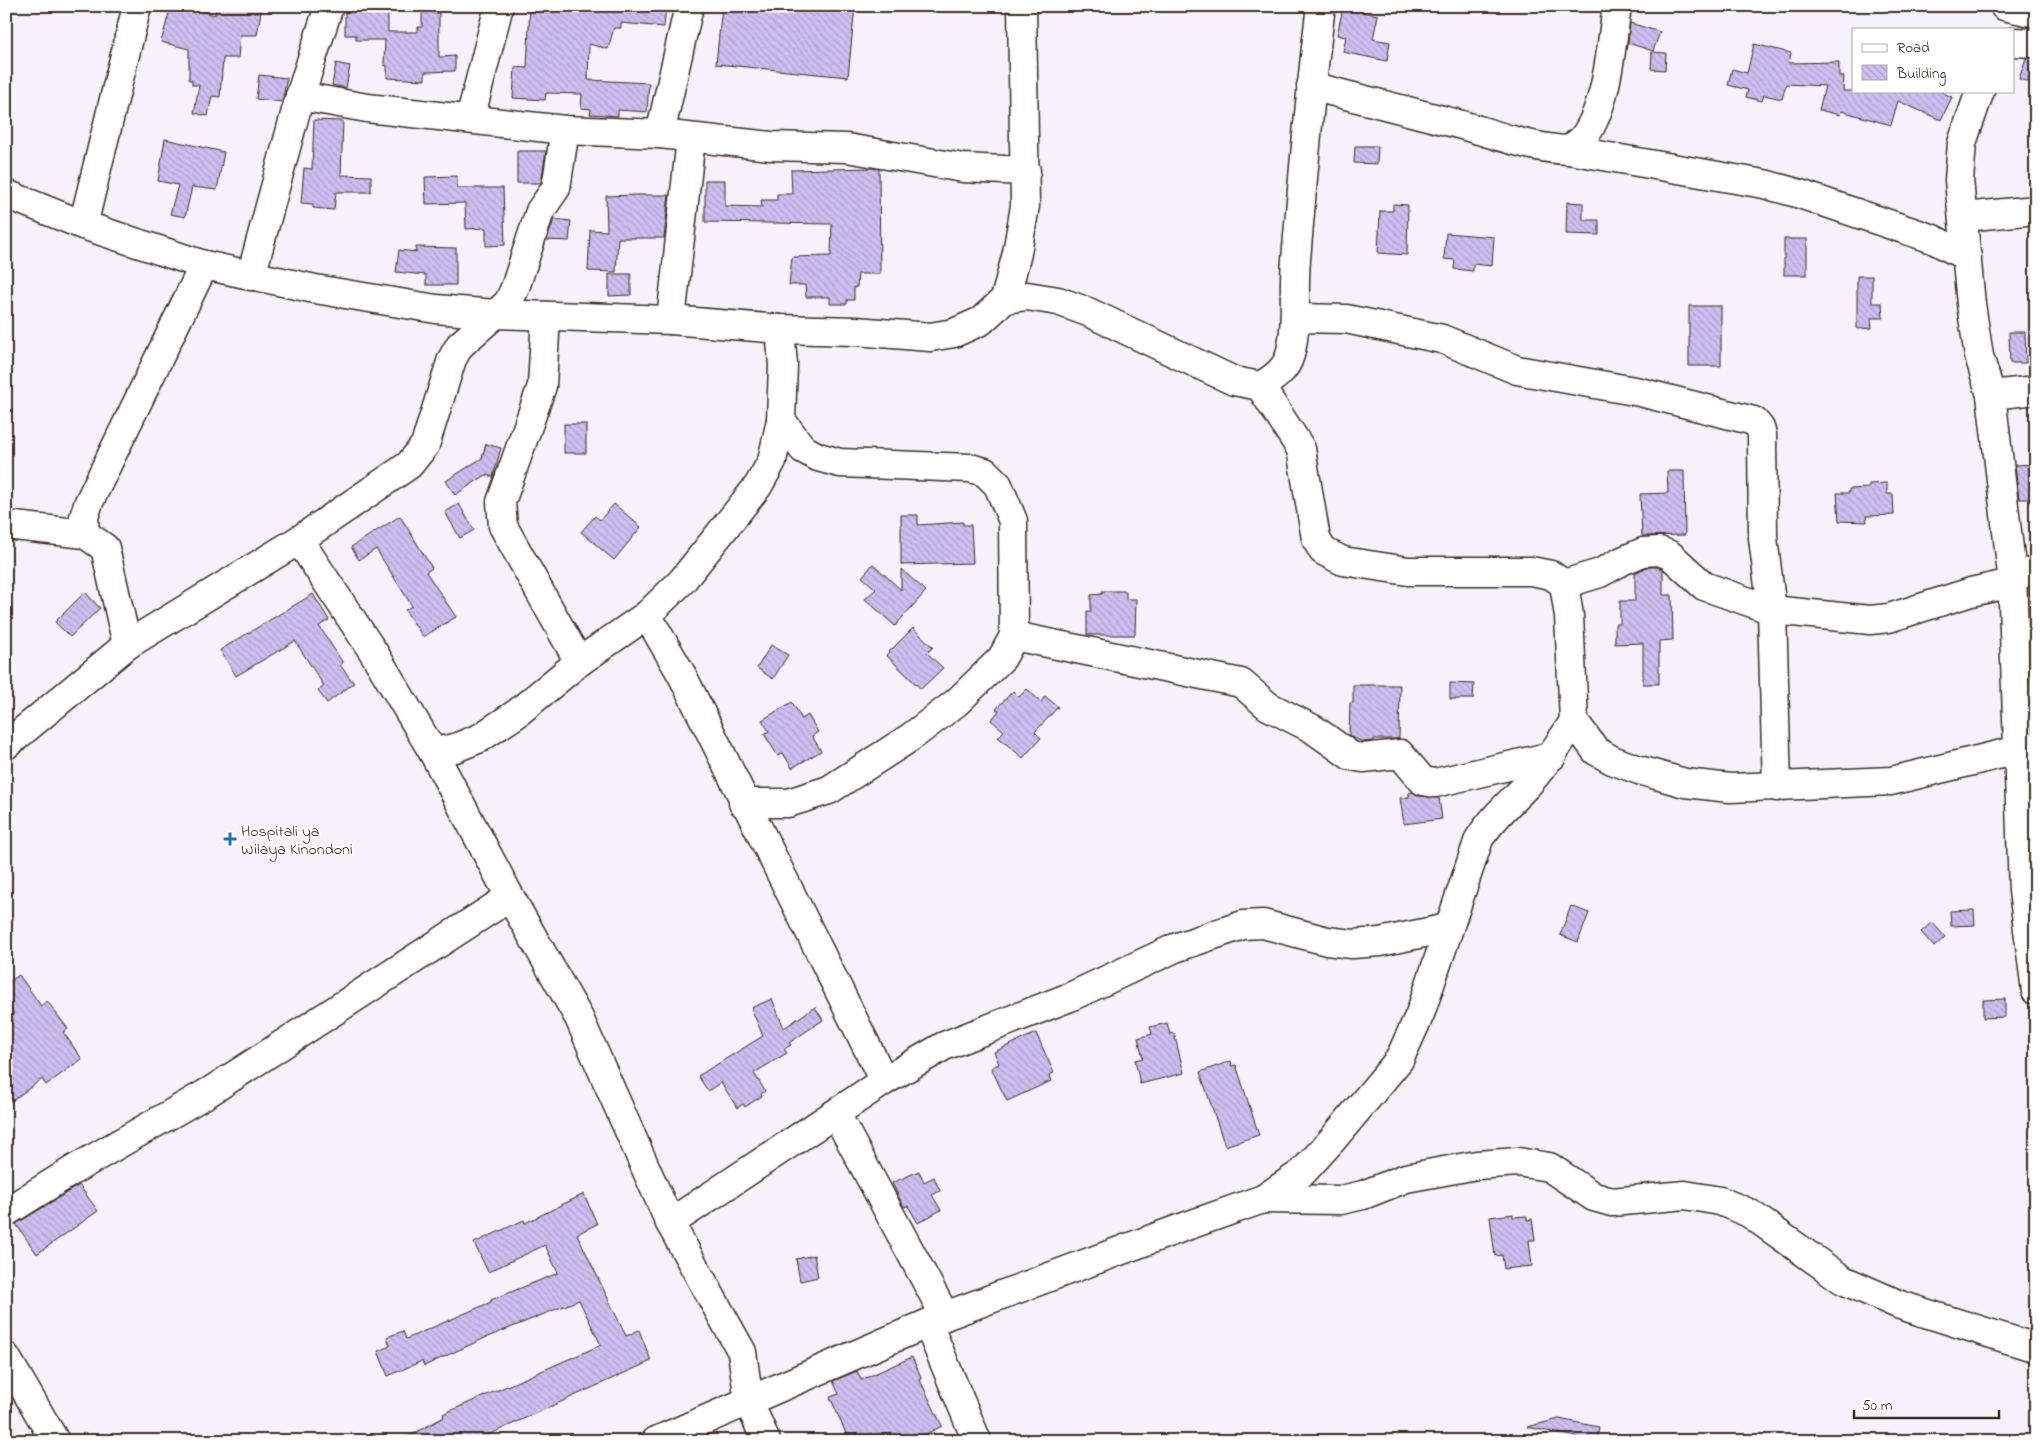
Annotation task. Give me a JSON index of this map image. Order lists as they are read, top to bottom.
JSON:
{
  "places": {
    "health": ["Hospitali ya Wilaya Kinondoni"]
  },
  "legend": ["Road", "Building"],
  "scale_bar": "50 m"
}
